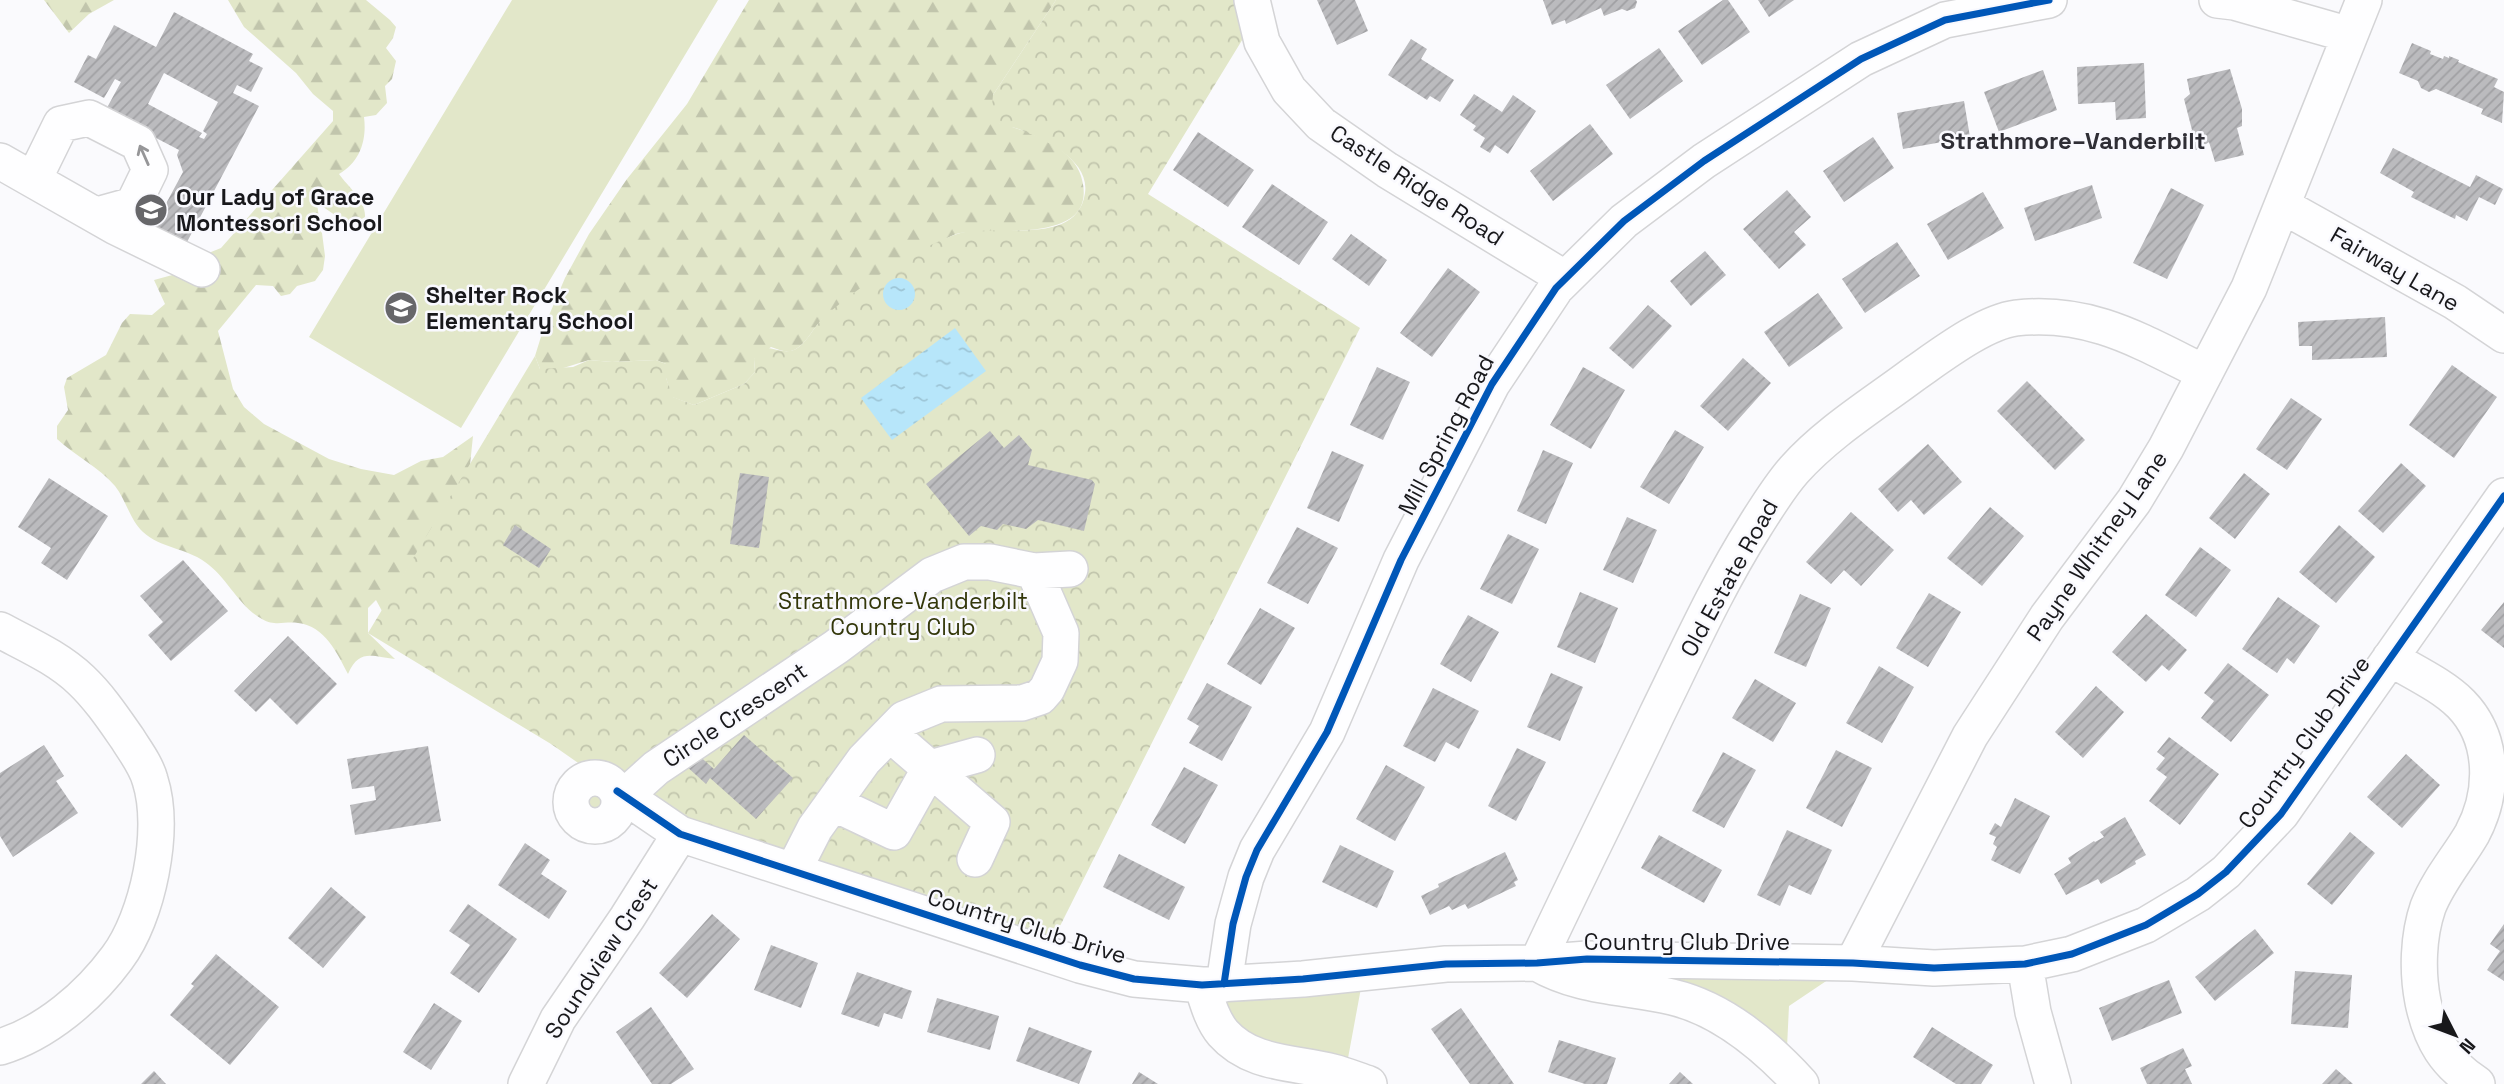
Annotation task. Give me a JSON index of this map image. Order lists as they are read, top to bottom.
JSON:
{
  "streets": {
    "street": [
      "Castle Ridge Road",
      "Fairway Lane",
      "Mill Spring Road",
      "Payne Whitney Lane",
      "Old Estate Road",
      "Circle Crescent",
      "Country Club Drive",
      "Soundview Crest"
    ]
  },
  "crossings": [
    ["Castle Ridge Road", "Mill Spring Road"],
    ["Fairway Lane", "Payne Whitney Lane"],
    ["Mill Spring Road", "Country Club Drive"],
    ["Payne Whitney Lane", "Old Estate Road"],
    ["Payne Whitney Lane", "Country Club Drive"],
    ["Old Estate Road", "Country Club Drive"],
    ["Circle Crescent", "Country Club Drive"],
    ["Circle Crescent", "Soundview Crest"],
    ["Country Club Drive", "Soundview Crest"]
  ],
  "districts": ["Strathmore–Vanderbilt"],
  "parks": ["Strathmore-Vanderbilt Country Club"],
  "places": {
    "school or university": ["Our Lady of Grace Montessori School", "Shelter Rock Elementary School"]
  },
  "north": "bottom right"
}
